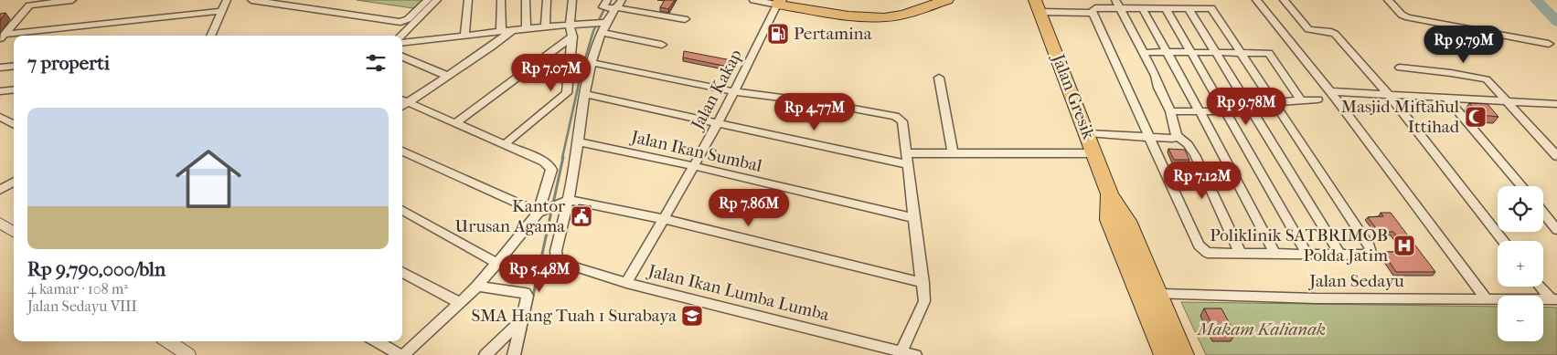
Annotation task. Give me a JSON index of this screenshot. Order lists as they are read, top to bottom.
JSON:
{
  "streets": {
    "highway": ["Jalan Gresik"],
    "street": [
      "Jalan Kakap",
      "Jalan Ikan Sumbal",
      "Jalan Sedayu",
      "Jalan Ikan Lumba Lumba"
    ]
  },
  "crossings": [
    ["Jalan Kakap", "Jalan Ikan Sumbal"],
    ["Jalan Kakap", "Jalan Ikan Lumba Lumba"],
    ["Jalan Gresik", "Jalan Sedayu"]
  ],
  "parks": ["Makam Kalianak"],
  "places": {
    "fuel station": ["Pertamina"],
    "mosque": ["Masjid Miftahul Ittihad"],
    "public building": ["Kantor Urusan Agama"],
    "hospital": ["Poliklinik SATBRIMOB Polda Jatim"],
    "school or university": ["SMA Hang Tuah 1 Surabaya"]
  },
  "page": {
    "price": [
      "Rp 9.79M",
      "Rp 7.07M",
      "Rp 9.78M",
      "Rp 4.77M",
      "Rp 7.12M",
      "Rp 7.86M",
      "Rp 5.48M"
    ],
    "heading": "7 properti",
    "list": [
      {
        "name": "Rp 9,790,000/bln",
        "note": "4 kamar · 108 m² · Jalan Sedayu VIII"
      }
    ],
    "map_buttons": ["+", "−"]
  }
}
